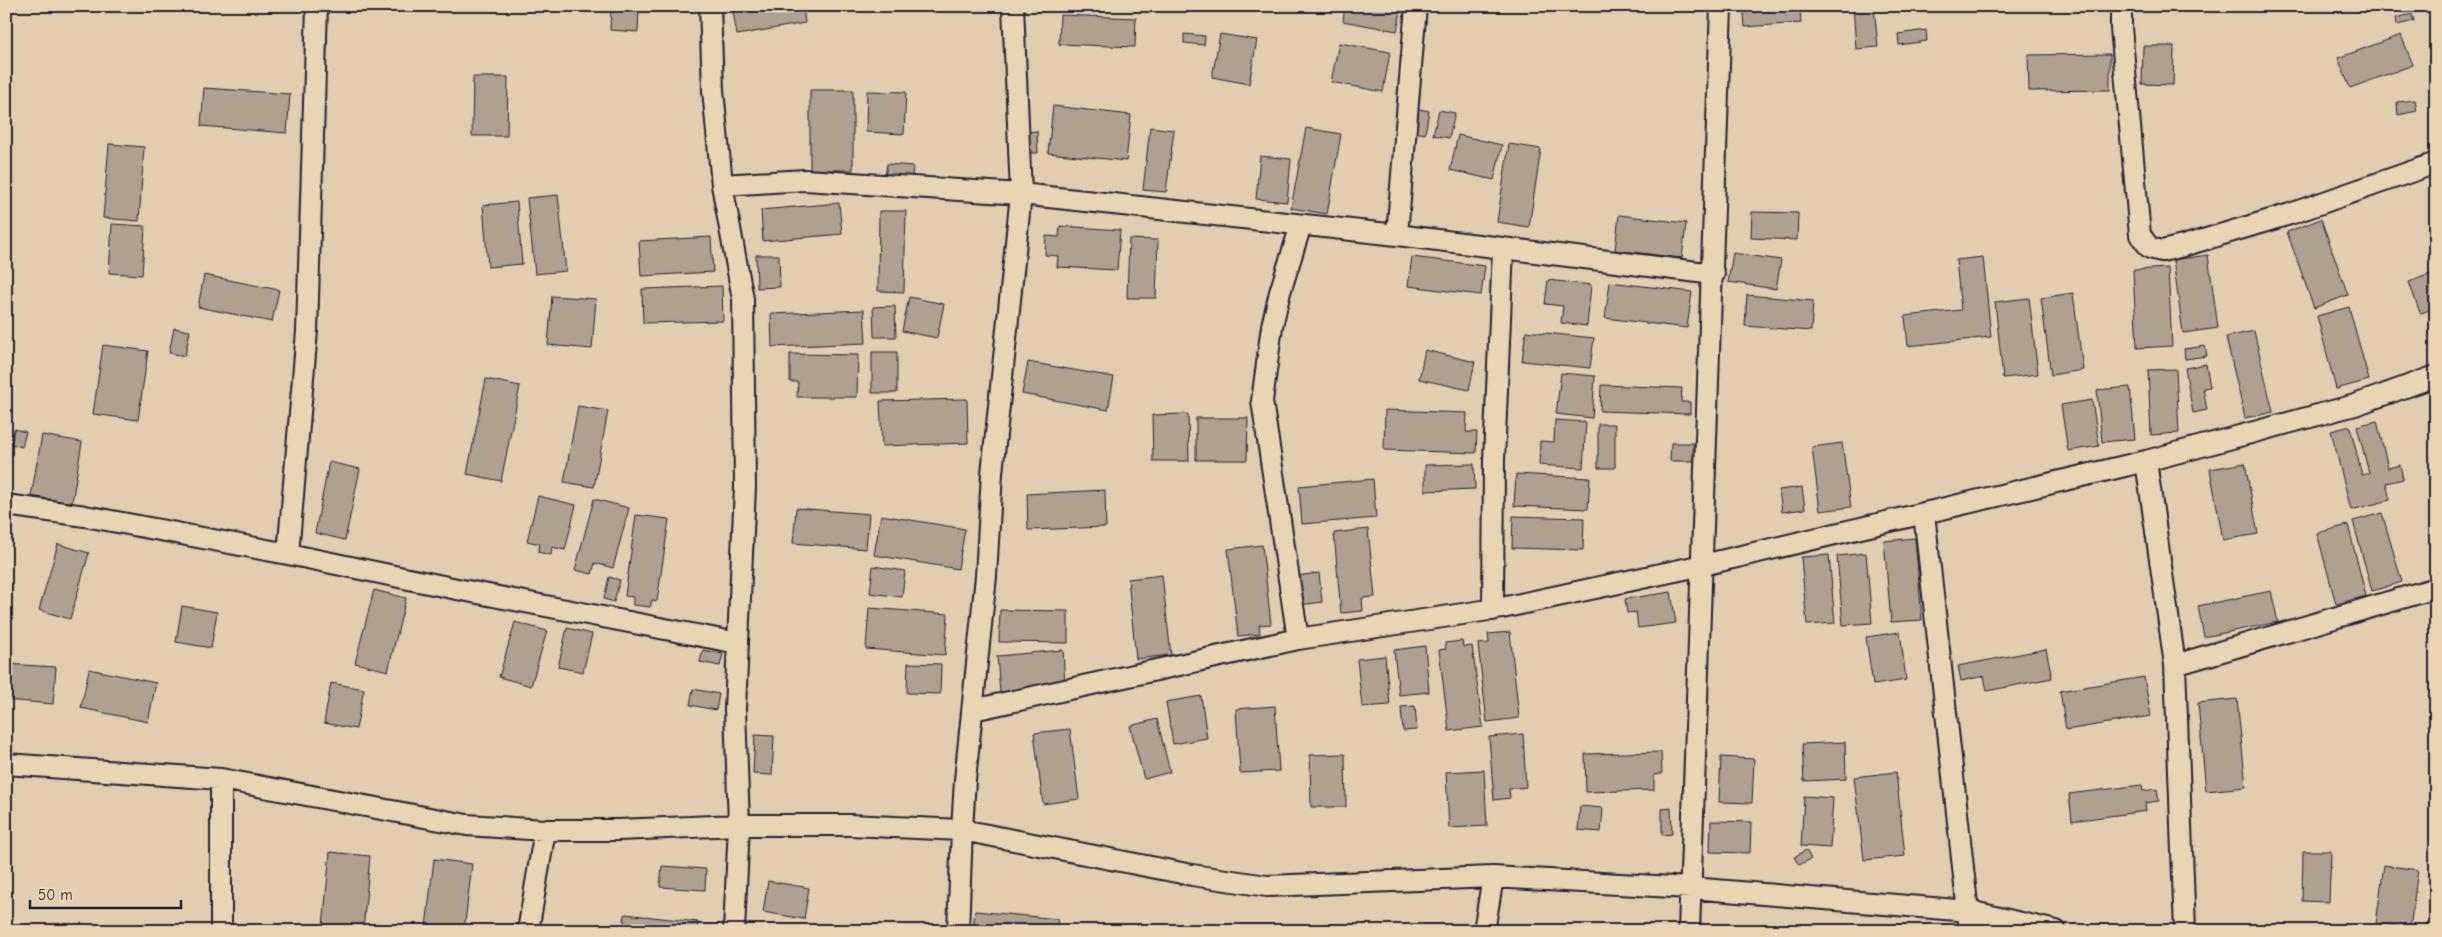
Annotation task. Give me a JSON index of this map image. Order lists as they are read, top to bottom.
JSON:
{
  "scale_bar": "50 m"
}
